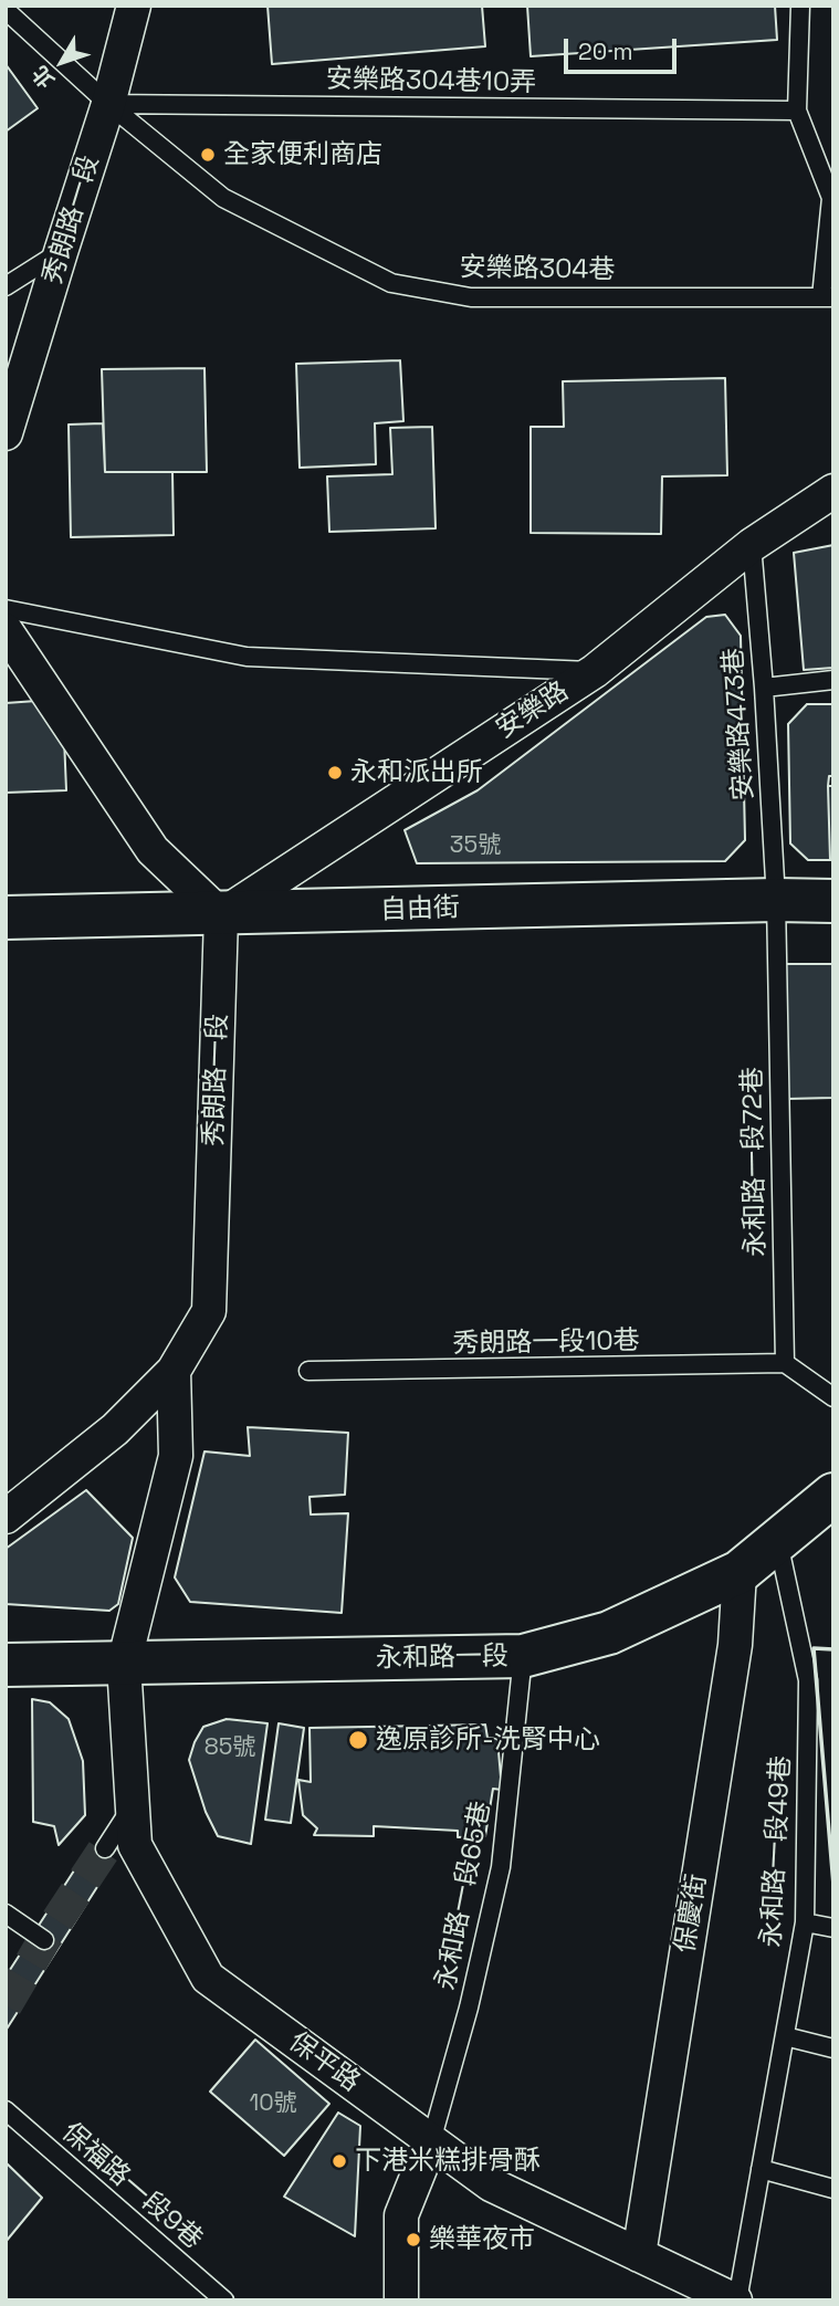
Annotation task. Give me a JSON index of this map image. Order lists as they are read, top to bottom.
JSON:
{
  "streets": {
    "main road": ["自由街", "永和路一段"],
    "street": [
      "秀朗路一段",
      "安樂路",
      "保慶街",
      "保平路"
    ],
    "lane": [
      "安樂路304巷10弄",
      "安樂路304巷",
      "安樂路473巷",
      "永和路一段72巷",
      "秀朗路一段10巷",
      "永和路一段49巷",
      "永和路一段65巷",
      "保福路一段9巷"
    ]
  },
  "crossings": [
    ["安樂路304巷10弄", "秀朗路一段"],
    ["安樂路304巷10弄", "安樂路304巷"],
    ["秀朗路一段", "安樂路304巷"],
    ["秀朗路一段", "安樂路"],
    ["秀朗路一段", "自由街"],
    ["秀朗路一段", "保平路"],
    ["安樂路", "安樂路473巷"],
    ["安樂路", "自由街"],
    ["安樂路473巷", "自由街"],
    ["安樂路473巷", "永和路一段72巷"],
    ["自由街", "永和路一段72巷"],
    ["永和路一段72巷", "秀朗路一段10巷"],
    ["永和路一段", "永和路一段49巷"],
    ["永和路一段", "永和路一段65巷"],
    ["永和路一段", "保慶街"],
    ["永和路一段", "保平路"],
    ["永和路一段49巷", "保平路"],
    ["永和路一段65巷", "保平路"],
    ["保慶街", "保平路"]
  ],
  "places": [
    "全家便利商店",
    "永和派出所",
    "逸原診所-洗腎中心",
    "下港米糕排骨酥",
    "樂華夜市"
  ],
  "house_numbers": ["35號", "85號", "10號"],
  "scale_bar": "20 m",
  "north": "bottom left"
}
